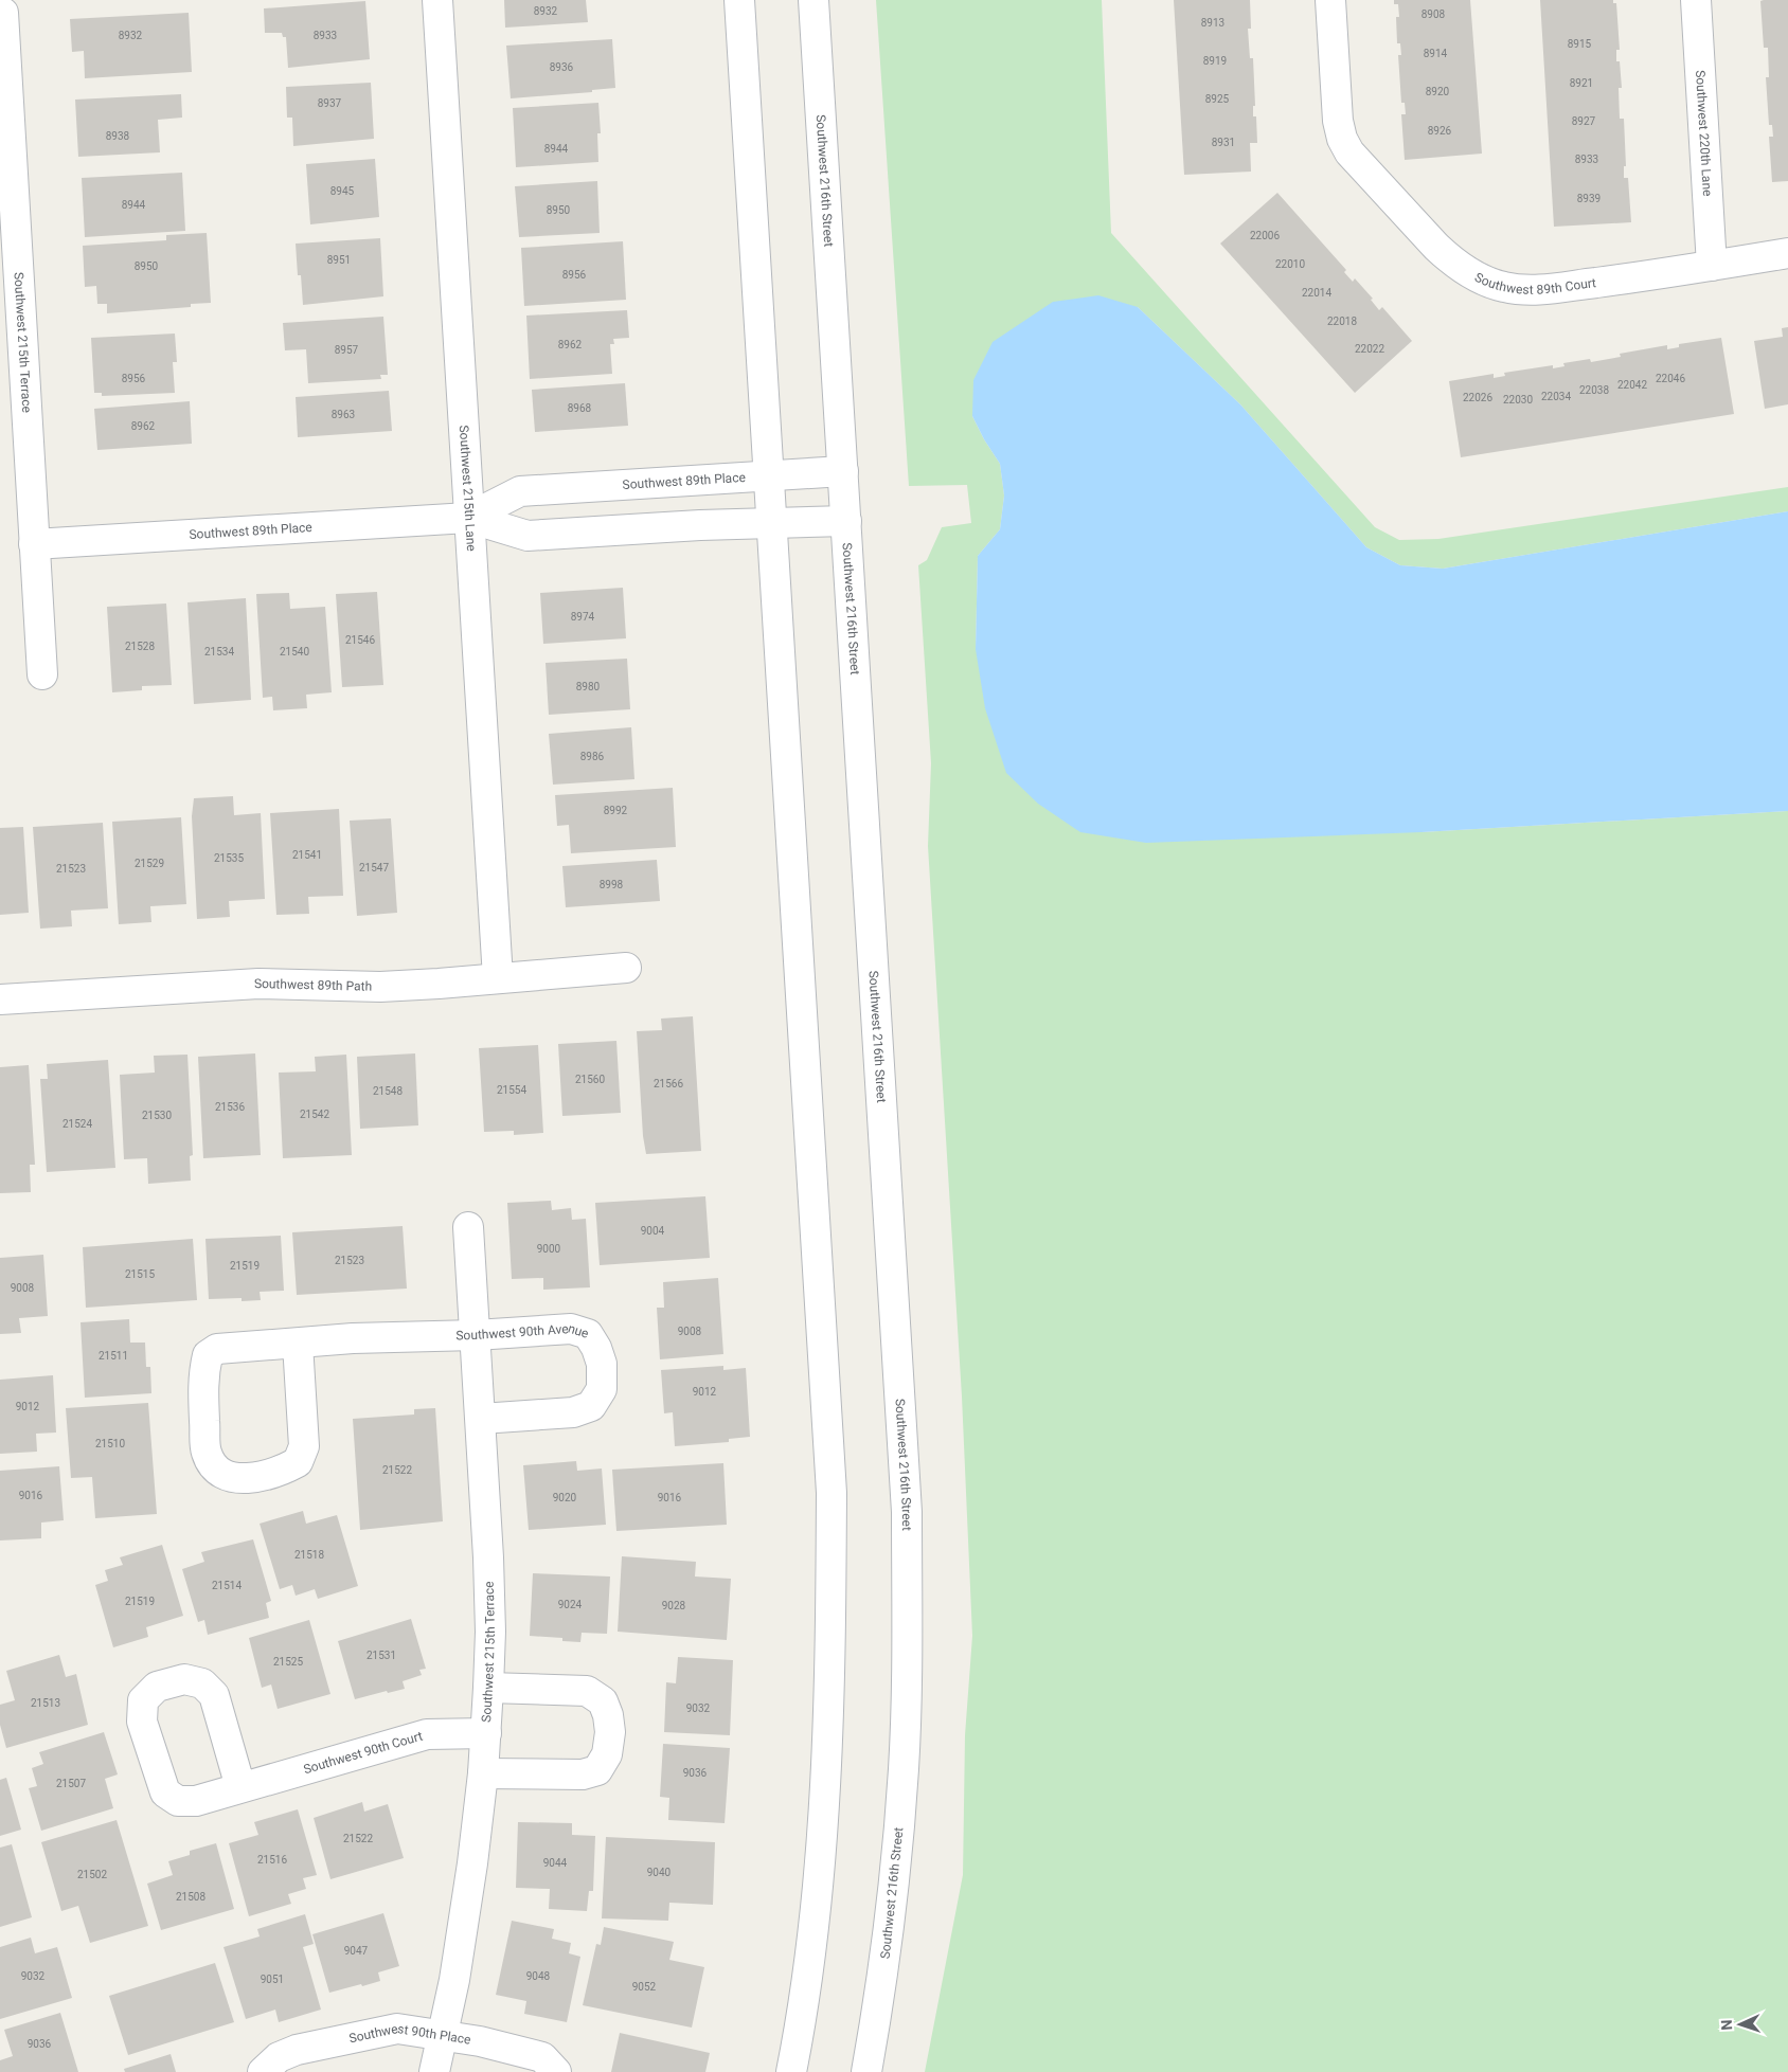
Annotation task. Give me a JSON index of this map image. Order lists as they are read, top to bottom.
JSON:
{
  "streets": {
    "street": [
      "Southwest 220th Lane",
      "Southwest 216th Street",
      "Southwest 89th Court",
      "Southwest 215th Terrace",
      "Southwest 89th Place",
      "Southwest 215th Lane",
      "Southwest 89th Path",
      "Southwest 90th Avenue",
      "Southwest 90th Court",
      "Southwest 90th Place"
    ]
  },
  "crossings": [
    ["Southwest 220th Lane", "Southwest 89th Court"],
    ["Southwest 216th Street", "Southwest 89th Place"],
    ["Southwest 215th Terrace", "Southwest 89th Place"],
    ["Southwest 215th Terrace", "Southwest 90th Avenue"],
    ["Southwest 215th Terrace", "Southwest 90th Court"],
    ["Southwest 215th Terrace", "Southwest 90th Place"],
    ["Southwest 89th Place", "Southwest 215th Lane"],
    ["Southwest 215th Lane", "Southwest 89th Path"]
  ],
  "house_numbers": [
    "8932",
    "8908",
    "8913",
    "8932",
    "8933",
    "8915",
    "8914",
    "8919",
    "8936",
    "8921",
    "8920",
    "8925",
    "8937",
    "8927",
    "8926",
    "8938",
    "8931",
    "8944",
    "8933",
    "8945",
    "8939",
    "8944",
    "8950",
    "22006",
    "8951",
    "22010",
    "8950",
    "8956",
    "22014",
    "22018",
    "8962",
    "22022",
    "8957",
    "8956",
    "22046",
    "22042",
    "22038",
    "22034",
    "22026",
    "22030",
    "8968",
    "8963",
    "8962",
    "8974",
    "21546",
    "21528",
    "21534",
    "21540",
    "8980",
    "8986",
    "8992",
    "21541",
    "21535",
    "21529",
    "21547",
    "21523",
    "8998",
    "21560",
    "21566",
    "21554",
    "21548",
    "21536",
    "21542",
    "21530",
    "21524",
    "9004",
    "9000",
    "21523",
    "21519",
    "21515",
    "9008",
    "9008",
    "21511",
    "9012",
    "9012",
    "21510",
    "21522",
    "9016",
    "9020",
    "9016",
    "21518",
    "21514",
    "21519",
    "9024",
    "9028",
    "21531",
    "21525",
    "21513",
    "9032",
    "9036",
    "21507",
    "21522",
    "21516",
    "9044",
    "9040",
    "21502",
    "21508",
    "9047",
    "9032",
    "9048",
    "9051",
    "9052",
    "9036"
  ],
  "north": "left"
}
